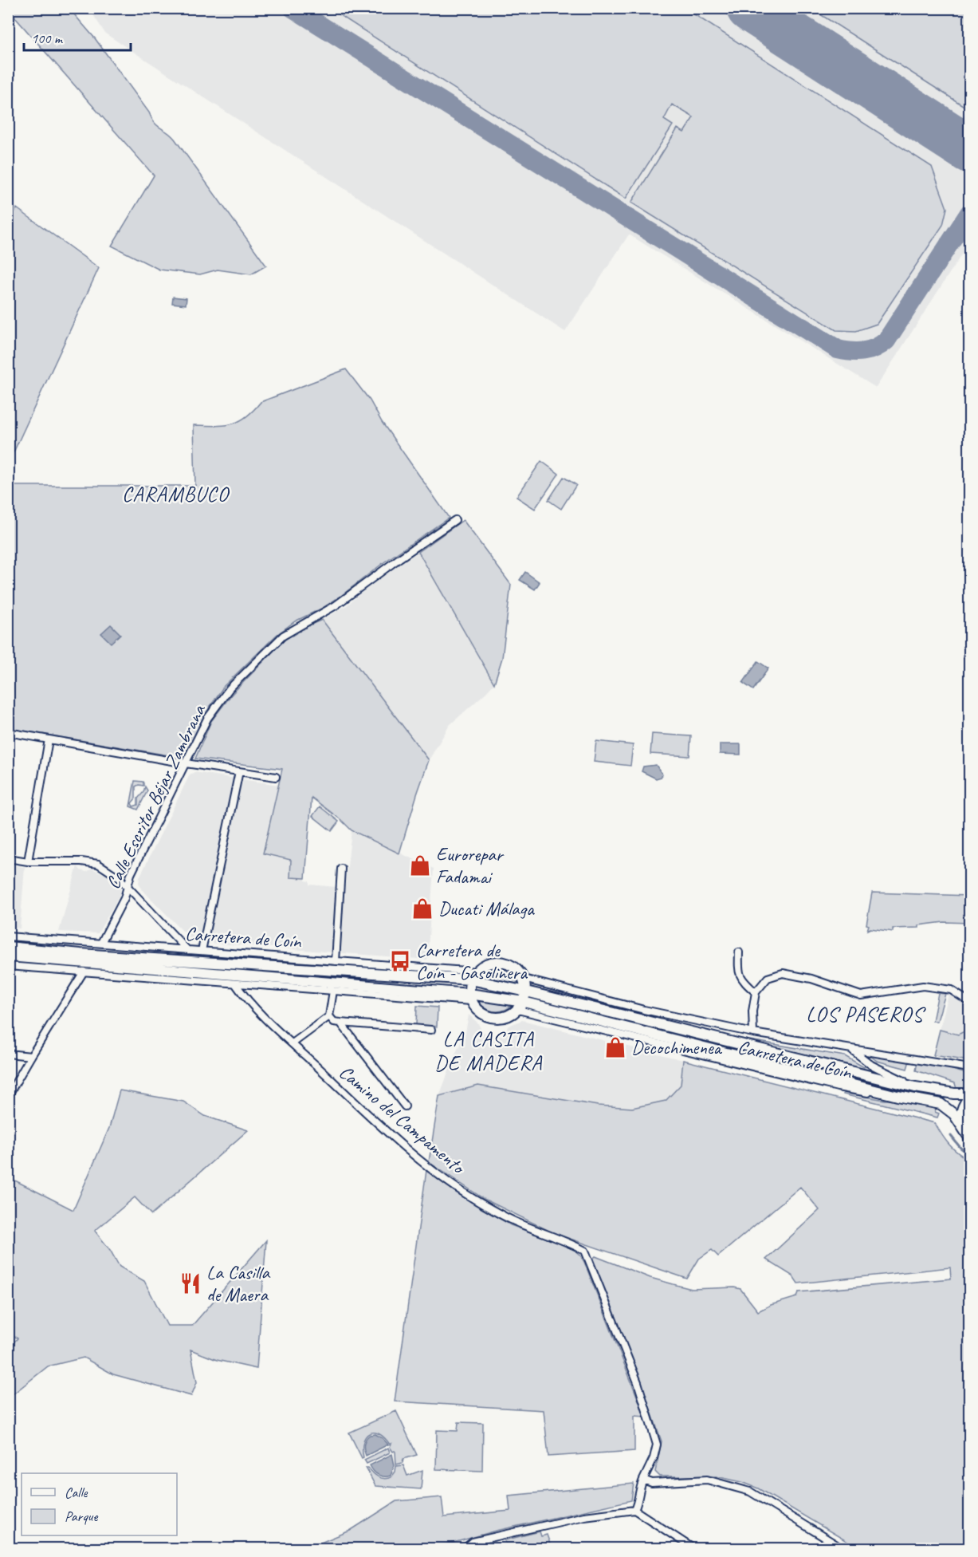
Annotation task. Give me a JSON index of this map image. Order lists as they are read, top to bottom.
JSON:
{
  "streets": {
    "main road": ["Carretera de Coín"],
    "street": ["Calle Escritor Béjar Zambrana", "Camino del Campamento"]
  },
  "crossings": [
    ["Calle Escritor Béjar Zambrana", "Carretera de Coín"]
  ],
  "districts": ["CARAMBUCO", "LOS PASEROS", "LA CASITA DE MADERA"],
  "places": {
    "shop": ["Eurorepar Fadamai", "Ducati Málaga", "Decochimenea"],
    "bus stop": ["Carretera de Coín - Gasolinera"],
    "restaurant": ["La Casilla de Maera"]
  },
  "legend": ["Calle", "Parque"],
  "scale_bar": "100 m"
}
